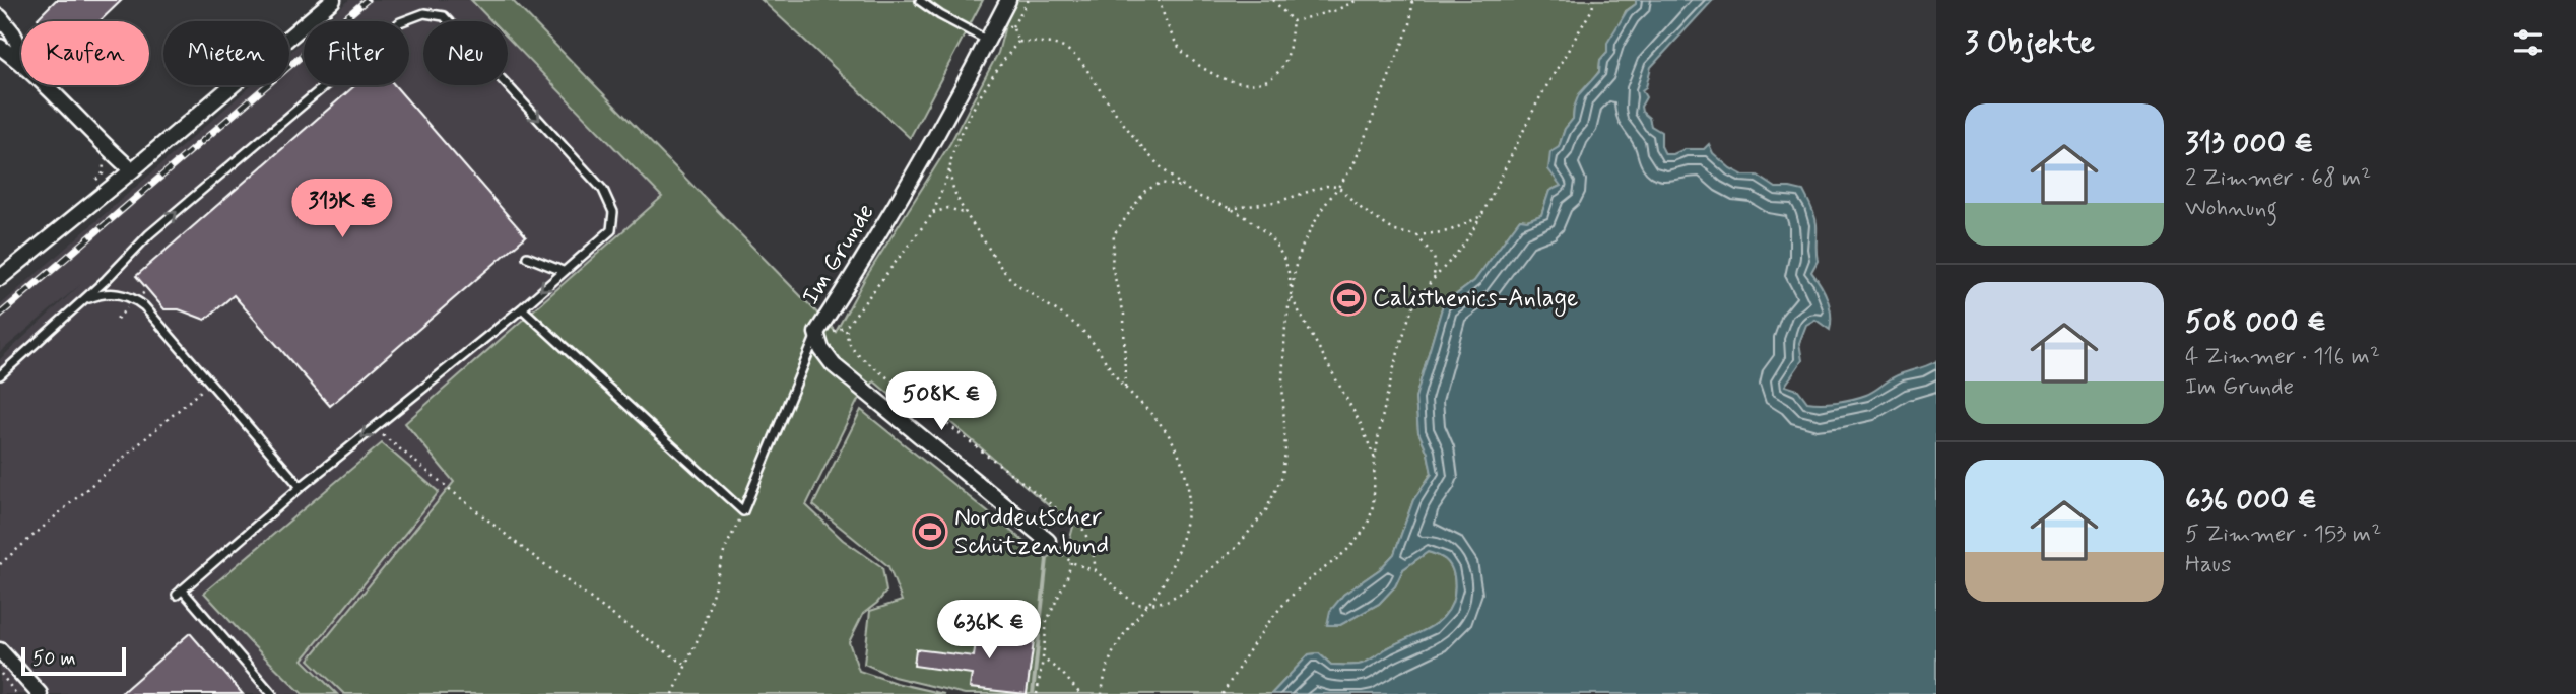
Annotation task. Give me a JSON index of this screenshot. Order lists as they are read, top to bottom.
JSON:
{
  "streets": {
    "street": ["Im Grunde"]
  },
  "places": {
    "sports": ["Calisthenics-Anlage", "Norddeutscher Schützenbund"]
  },
  "scale_bar": "50 m",
  "page": {
    "heading": "3 Objekte",
    "chip": [
      "Kaufen",
      "Mieten",
      "Filter",
      "Neu"
    ],
    "list": [
      {
        "name": "313 000 €",
        "note": "2 Zimmer · 68 m² · Wohnung"
      },
      {
        "name": "508 000 €",
        "note": "4 Zimmer · 116 m² · Im Grunde"
      },
      {
        "name": "636 000 €",
        "note": "5 Zimmer · 153 m² · Haus"
      }
    ],
    "price": ["313K €", "508K €", "636K €"],
    "scale": "50 m"
  }
}
